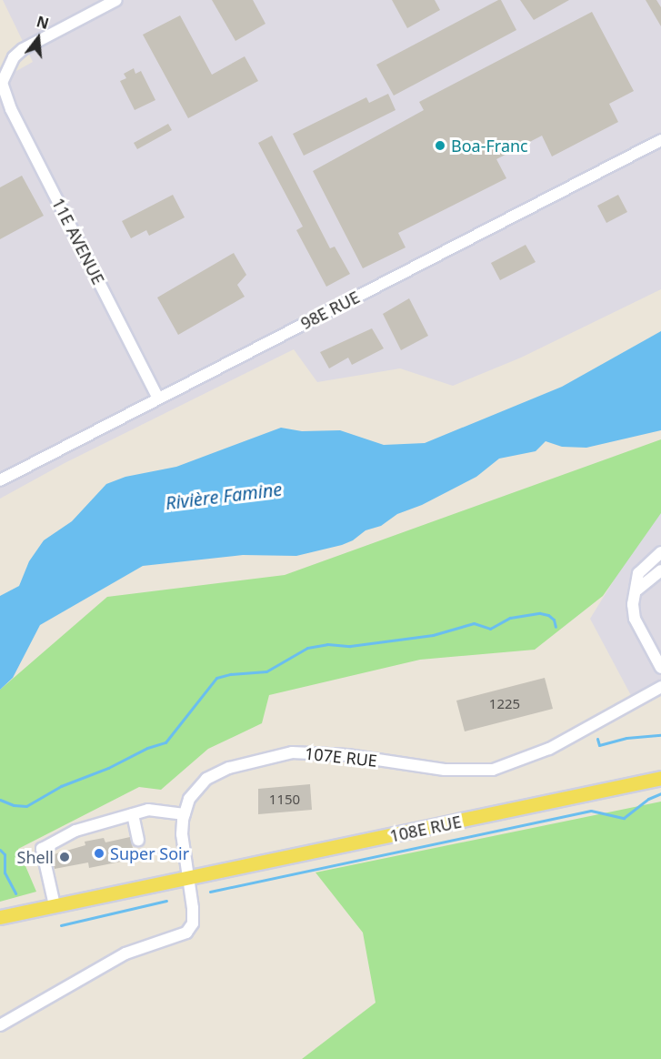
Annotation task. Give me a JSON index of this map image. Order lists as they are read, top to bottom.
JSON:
{
  "streets": {
    "main road": ["108E RUE"],
    "street": ["11E AVENUE", "98E RUE", "107E RUE"]
  },
  "crossings": [
    ["11E AVENUE", "98E RUE"],
    ["107E RUE", "108E RUE"]
  ],
  "water": ["Rivière Famine"],
  "places": ["Boa-Franc", "Super Soir", "Shell"],
  "house_numbers": ["1225", "1150"],
  "north": "top"
}
